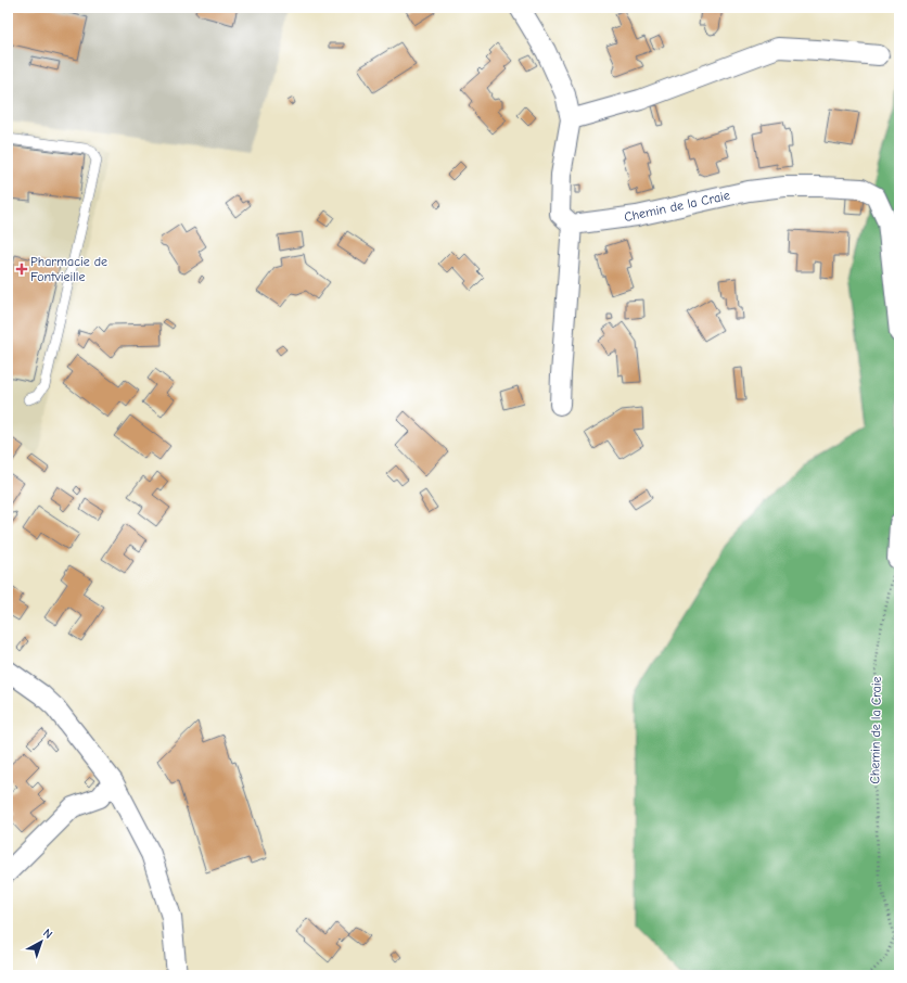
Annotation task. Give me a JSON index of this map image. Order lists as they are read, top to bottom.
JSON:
{
  "streets": {
    "street": ["Chemin de la Craie"]
  },
  "places": {
    "health": ["Pharmacie de Fontvieille"]
  },
  "north": "top right"
}
